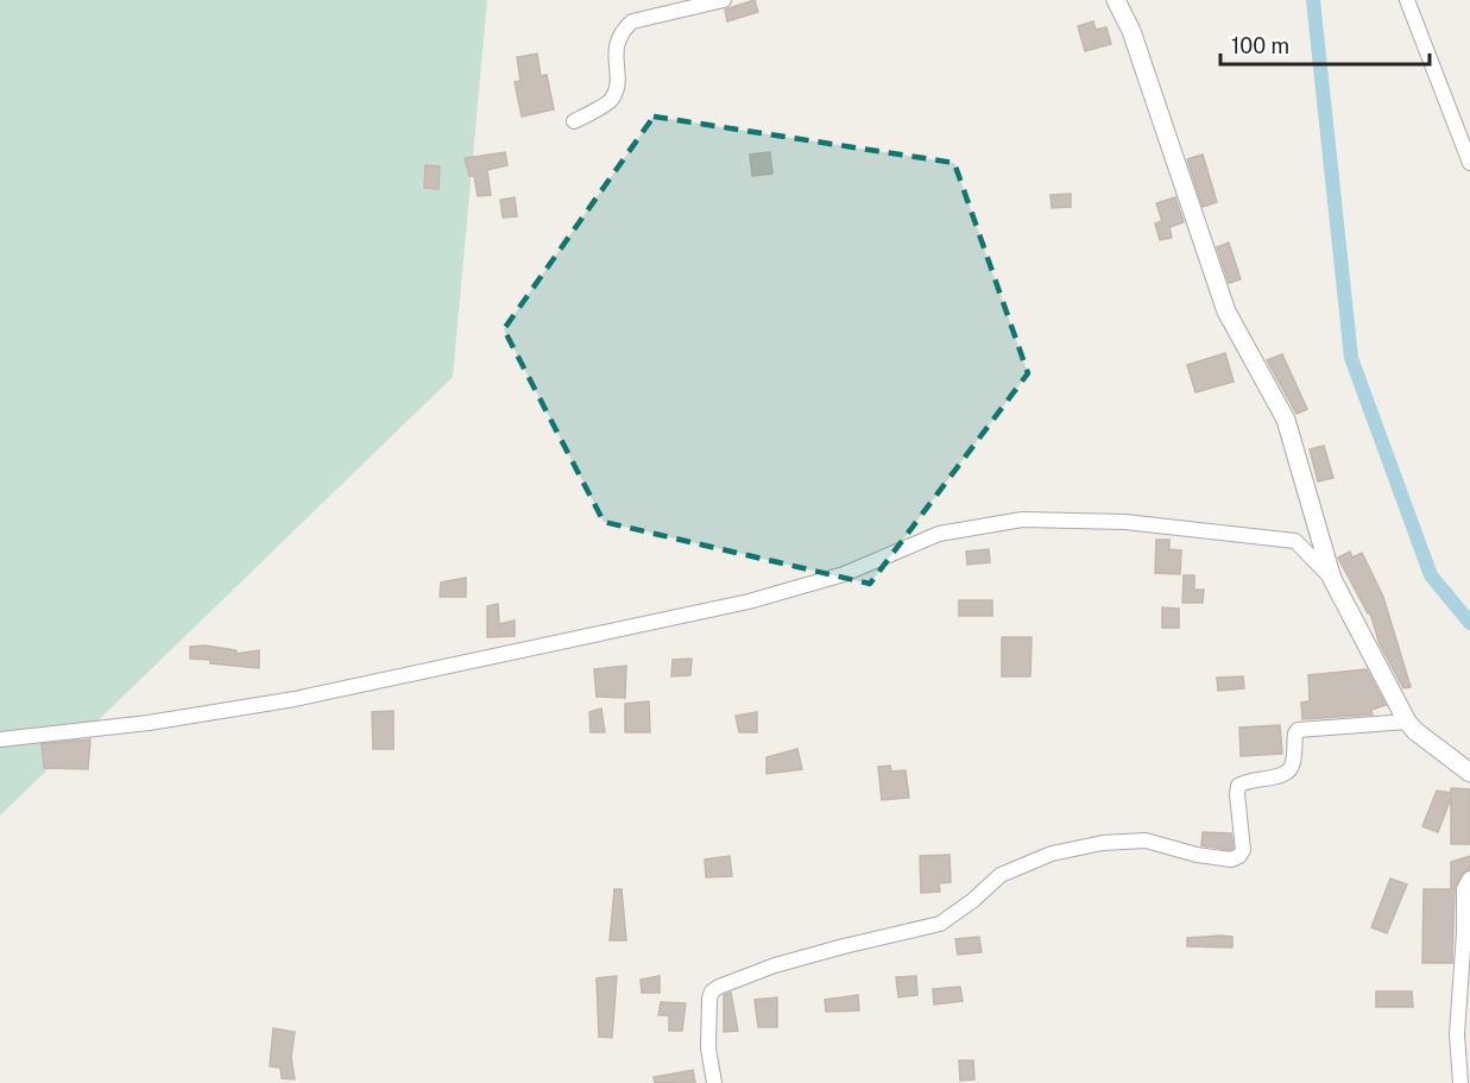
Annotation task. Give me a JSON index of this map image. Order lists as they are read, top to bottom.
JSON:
{
  "scale_bar": "100 m"
}
